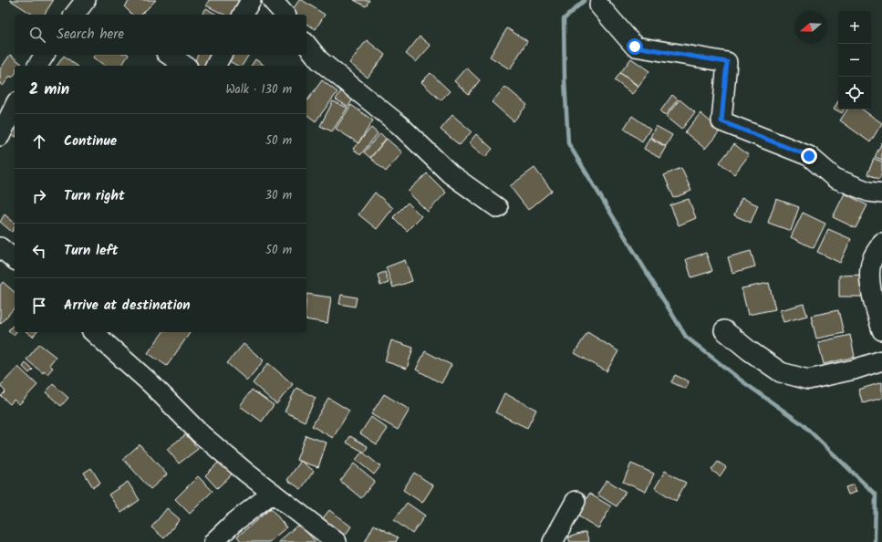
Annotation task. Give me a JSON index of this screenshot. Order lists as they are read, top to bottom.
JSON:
{
  "north": "left",
  "page": {
    "map_buttons": ["+", "−"],
    "search": "Search here",
    "heading": ["2 min", "Walk · 130 m"],
    "list": [
      ["Continue", "50 m"],
      ["Turn right", "30 m"],
      ["Turn left", "50 m"],
      "Arrive at destination"
    ]
  }
}
